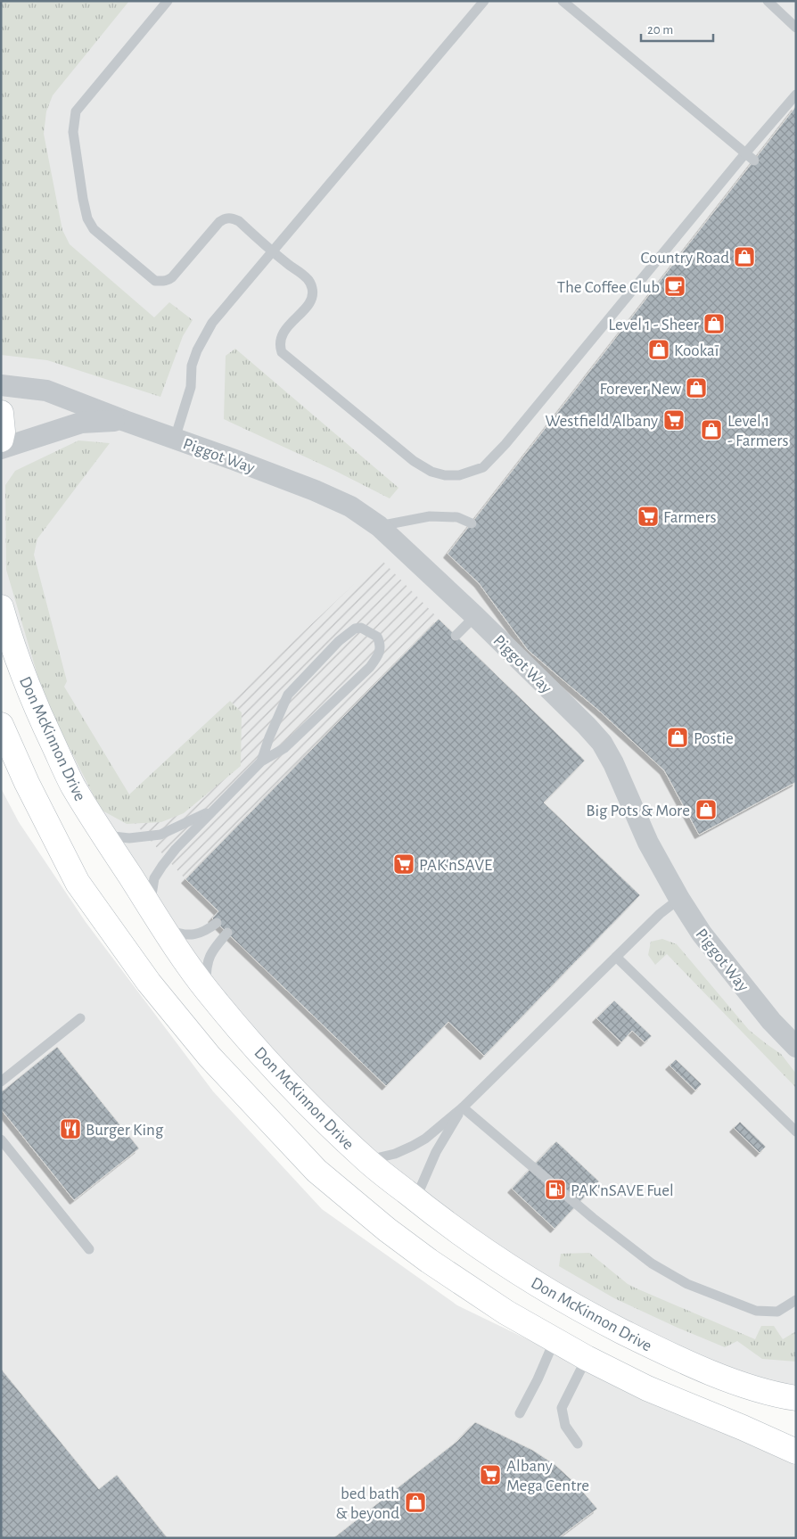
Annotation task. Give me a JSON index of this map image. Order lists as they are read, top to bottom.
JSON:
{
  "streets": {
    "main road": ["Don McKinnon Drive"],
    "street": ["Piggot Way"]
  },
  "places": {
    "shop": [
      "Country Road",
      "Level 1 - Sheer",
      "Kookaï",
      "Forever New",
      "Level 1 - Farmers",
      "Postie",
      "Big Pots & More",
      "bed bath & beyond"
    ],
    "cafe": ["The Coffee Club"],
    "supermarket": [
      "Westfield Albany",
      "Farmers",
      "PAK'nSAVE",
      "Albany Mega Centre"
    ],
    "restaurant": ["Burger King"],
    "fuel station": ["PAK'nSAVE Fuel"]
  },
  "scale_bar": "20 m"
}
